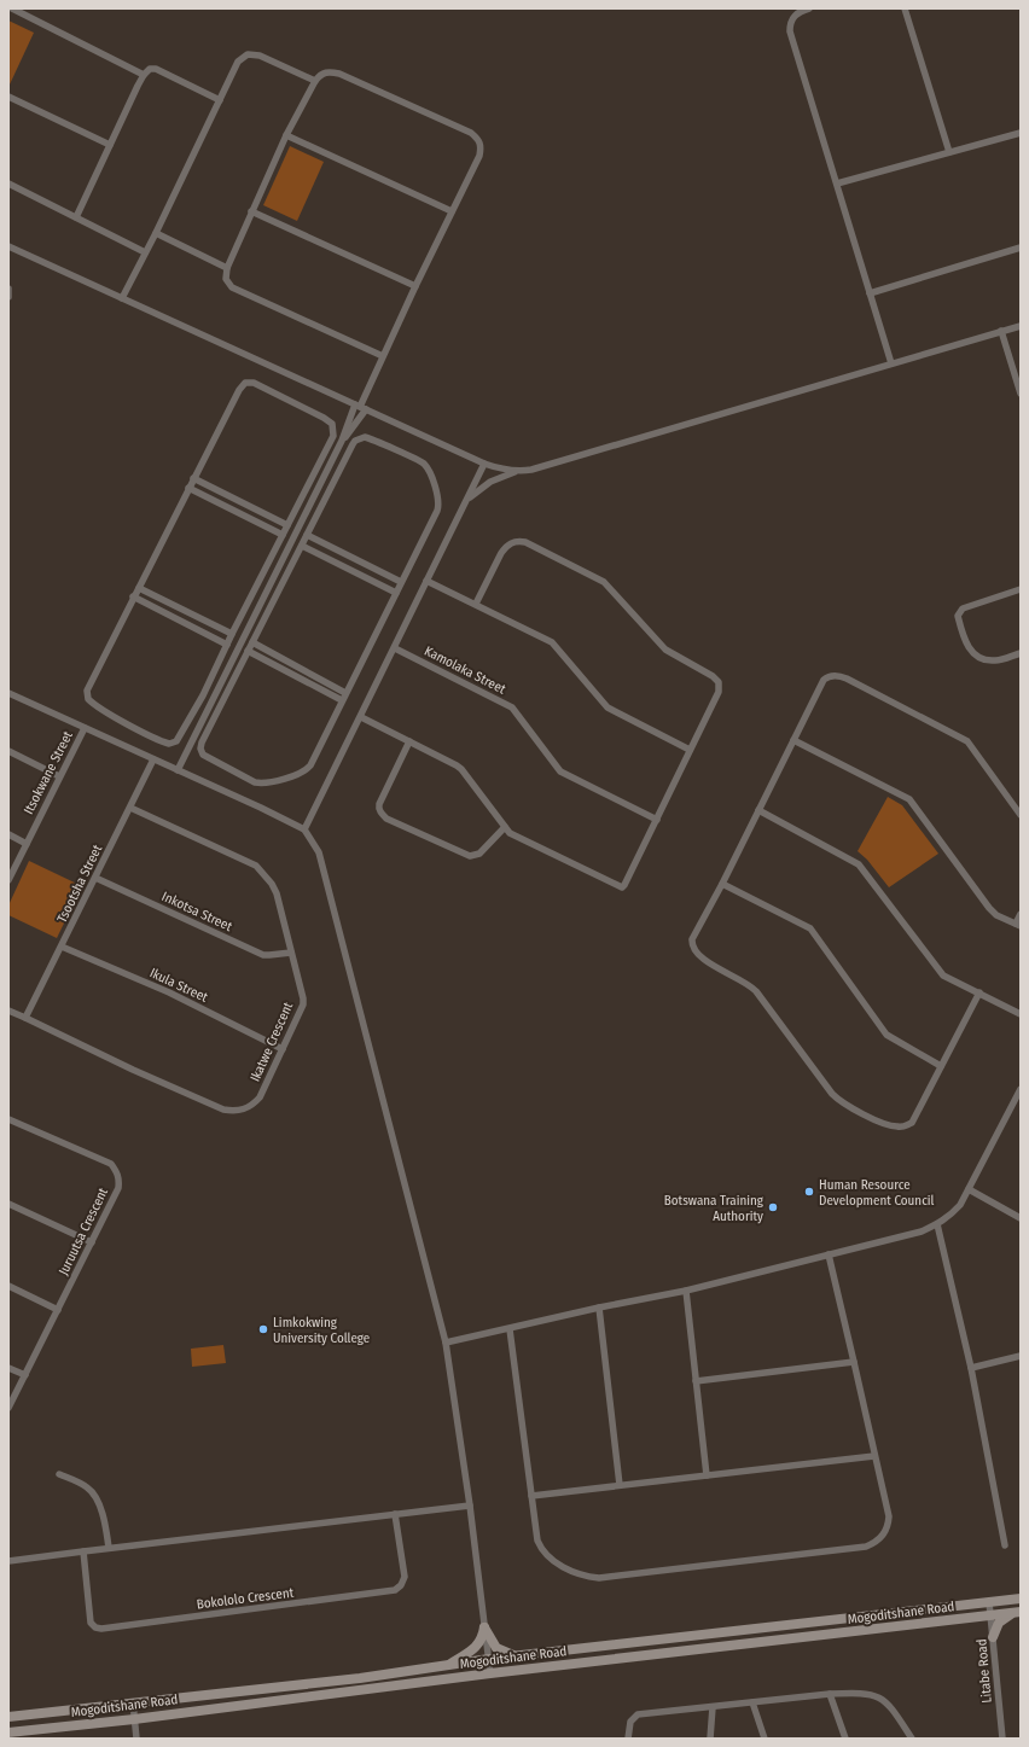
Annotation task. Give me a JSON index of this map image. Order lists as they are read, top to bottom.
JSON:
{
  "streets": {
    "main road": ["Mogoditshane Road"],
    "street": [
      "Kamolaka Street",
      "Itsokwane Street",
      "Tsootsha Street",
      "Inkotsa Street",
      "Ikula Street",
      "Ikatwe Crescent",
      "Juruutsa Crescent",
      "Bokololo Crescent",
      "Litabe Road"
    ]
  },
  "crossings": [
    ["Tsootsha Street", "Inkotsa Street"],
    ["Tsootsha Street", "Ikula Street"],
    ["Tsootsha Street", "Ikatwe Crescent"],
    ["Inkotsa Street", "Ikatwe Crescent"],
    ["Ikula Street", "Ikatwe Crescent"],
    ["Mogoditshane Road", "Litabe Road"]
  ],
  "places": ["Human Resource Development Council", "Botswana Training Authority", "Limkokwing University College"]
}
